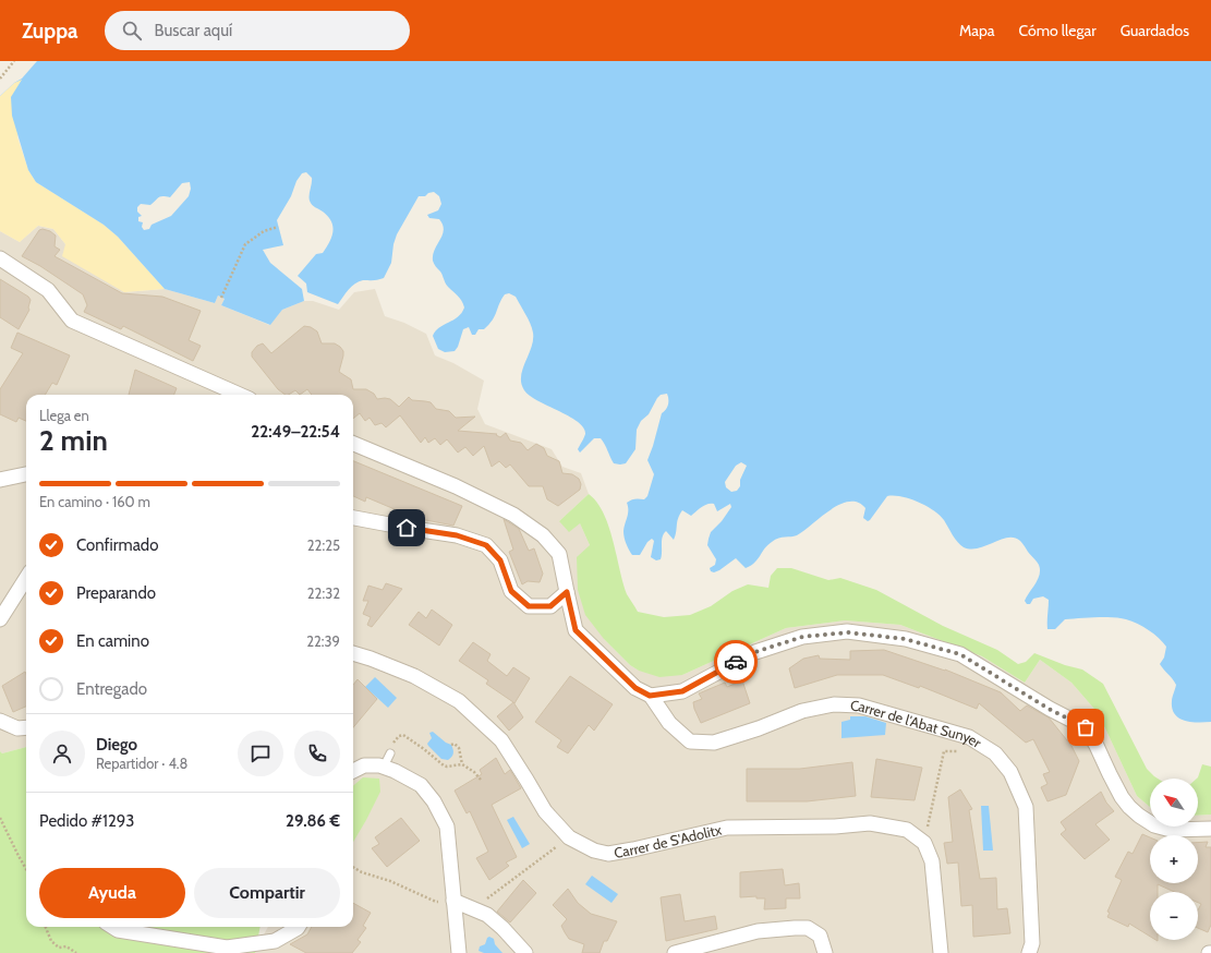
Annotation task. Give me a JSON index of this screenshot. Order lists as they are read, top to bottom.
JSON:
{
  "streets": {
    "street": ["Carrer de l'Abat Sunyer", "Carrer de S'Adolitx"]
  },
  "north": "top left",
  "page": {
    "header": "Zuppa",
    "search": "Buscar aquí",
    "nav": ["Mapa", "Cómo llegar", "Guardados"],
    "heading": ["2 min", "Llega en", "22:49–22:54"],
    "panel": [
      "Diego",
      "Repartidor · 4.8",
      "Pedido #1293",
      "29.86 €"
    ],
    "bar": "En camino · 160 m",
    "list": [
      ["Confirmado", "22:25"],
      ["Preparando", "22:32"],
      ["En camino", "22:39"],
      "Entregado"
    ],
    "map_buttons": ["+", "−"],
    "buttons": ["Ayuda", "Compartir"]
  }
}
